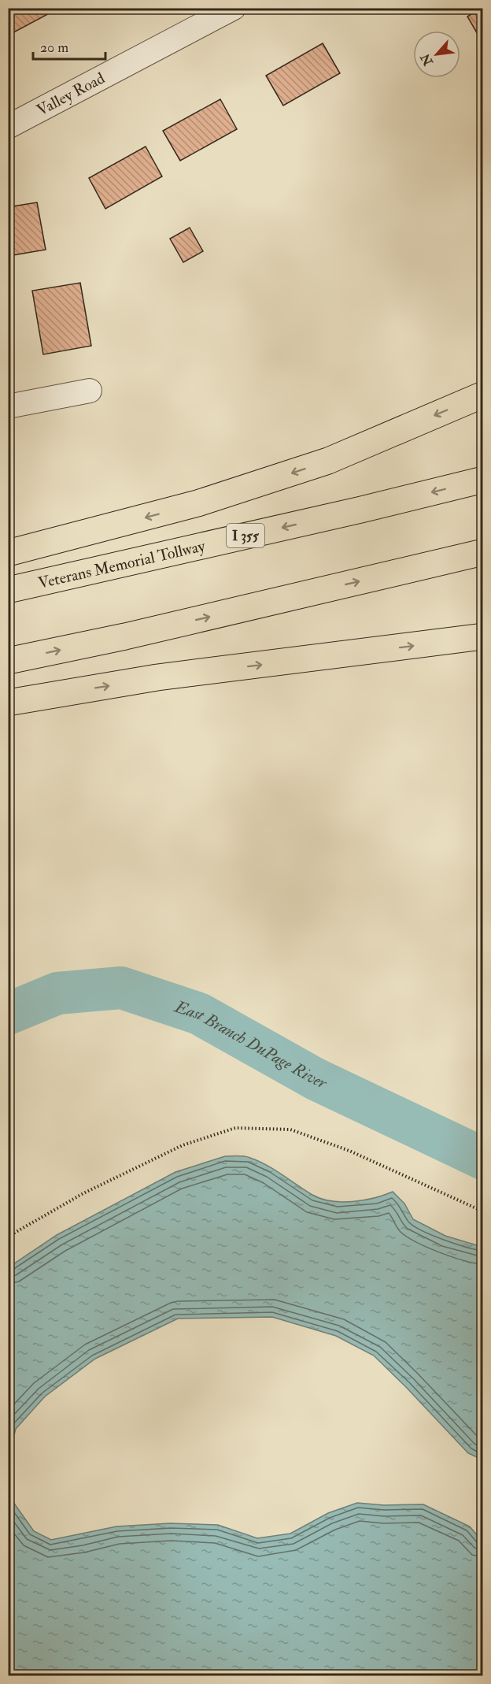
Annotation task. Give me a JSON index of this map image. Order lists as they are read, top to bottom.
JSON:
{
  "streets": {
    "highway": ["I 355", "Veterans Memorial Tollway"],
    "street": ["Valley Road"]
  },
  "water": ["East Branch DuPage River"],
  "scale_bar": "20 m",
  "north": "bottom left"
}
